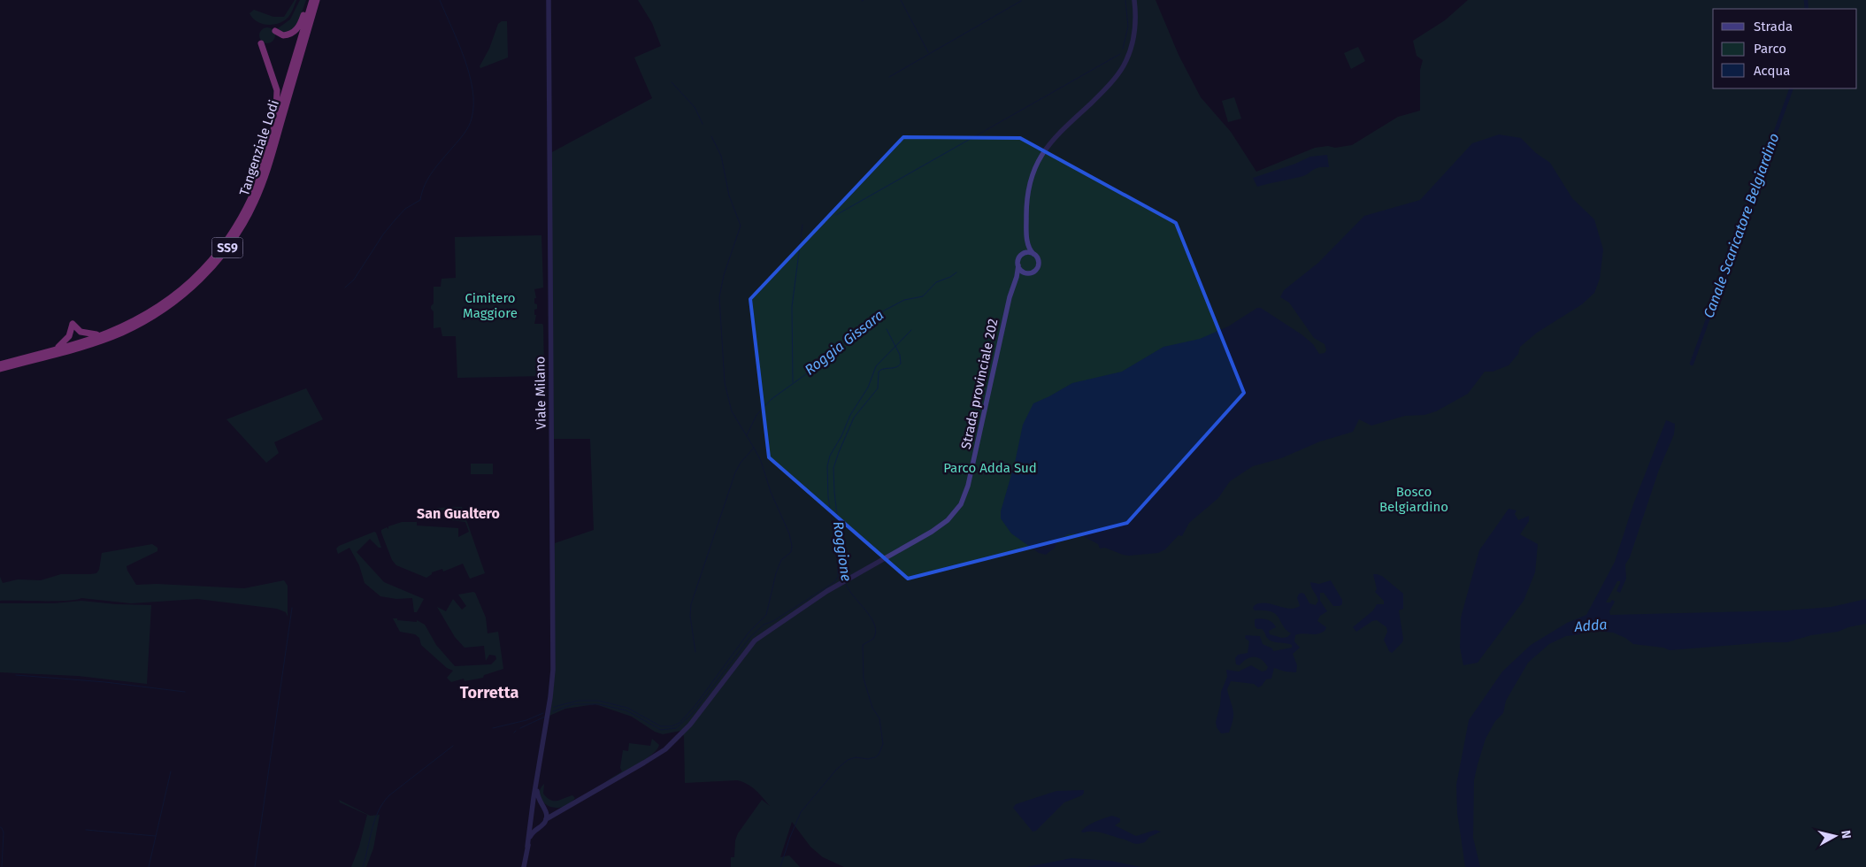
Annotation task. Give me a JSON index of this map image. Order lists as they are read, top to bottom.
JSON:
{
  "streets": {
    "highway": ["Tangenziale Lodi", "SS9"],
    "street": ["Strada provinciale 202", "Viale Milano"]
  },
  "crossings": [
    ["Strada provinciale 202", "Viale Milano"]
  ],
  "districts": ["San Gualtero", "Torretta"],
  "water": [
    "Canale Scaricatore Belgiardino",
    "Roggia Gissara",
    "Roggione",
    "Adda"
  ],
  "parks": ["Cimitero Maggiore", "Parco Adda Sud", "Bosco Belgiardino"],
  "legend": ["Strada", "Parco", "Acqua"],
  "north": "right"
}
